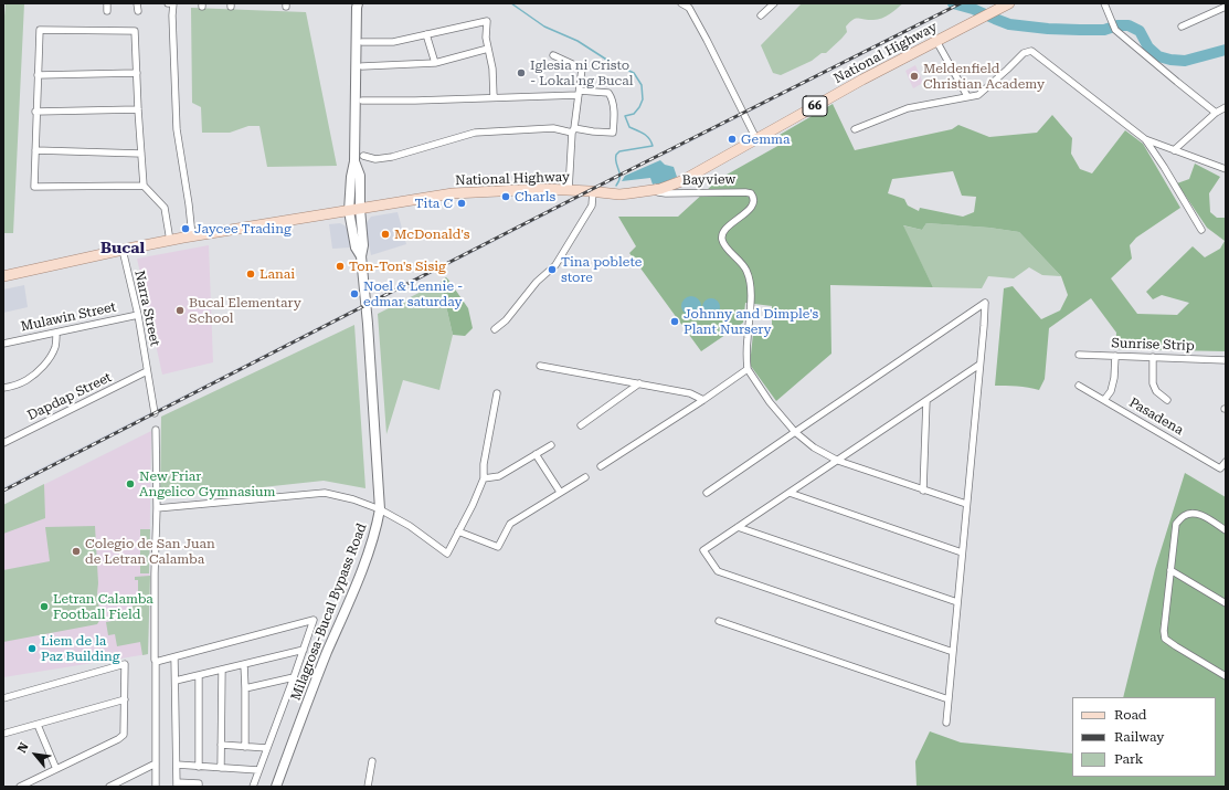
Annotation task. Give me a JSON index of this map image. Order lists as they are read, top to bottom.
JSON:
{
  "streets": {
    "main road": ["National Highway", "66", "Milagrosa-Bucal Bypass Road"],
    "street": [
      "Bayview",
      "Narra Street",
      "Mulawin Street",
      "Sunrise Strip",
      "Dapdap Street",
      "Pasadena"
    ]
  },
  "crossings": [
    ["National Highway", "Bayview"],
    ["National Highway", "Narra Street"],
    ["National Highway", "Milagrosa-Bucal Bypass Road"],
    ["Narra Street", "Mulawin Street"],
    ["Narra Street", "Dapdap Street"]
  ],
  "districts": ["Bucal"],
  "places": [
    "Iglesia ni Cristo - Lokal ng Bucal",
    "Meldenfield Christian Academy",
    "Gemma",
    "Charls",
    "Tita C",
    "Jaycee Trading",
    "McDonald's",
    "Ton-Ton's Sisig",
    "Tina poblete store",
    "Lanai",
    "Noel & Lennie - edmar saturday",
    "Bucal Elementary School",
    "Johnny and Dimple's Plant Nursery",
    "New Friar Angelico Gymnasium",
    "Colegio de San Juan de Letran Calamba",
    "Letran Calamba Football Field",
    "Liem de la Paz Building"
  ],
  "legend": ["Road", "Railway", "Park"],
  "north": "top left"
}
